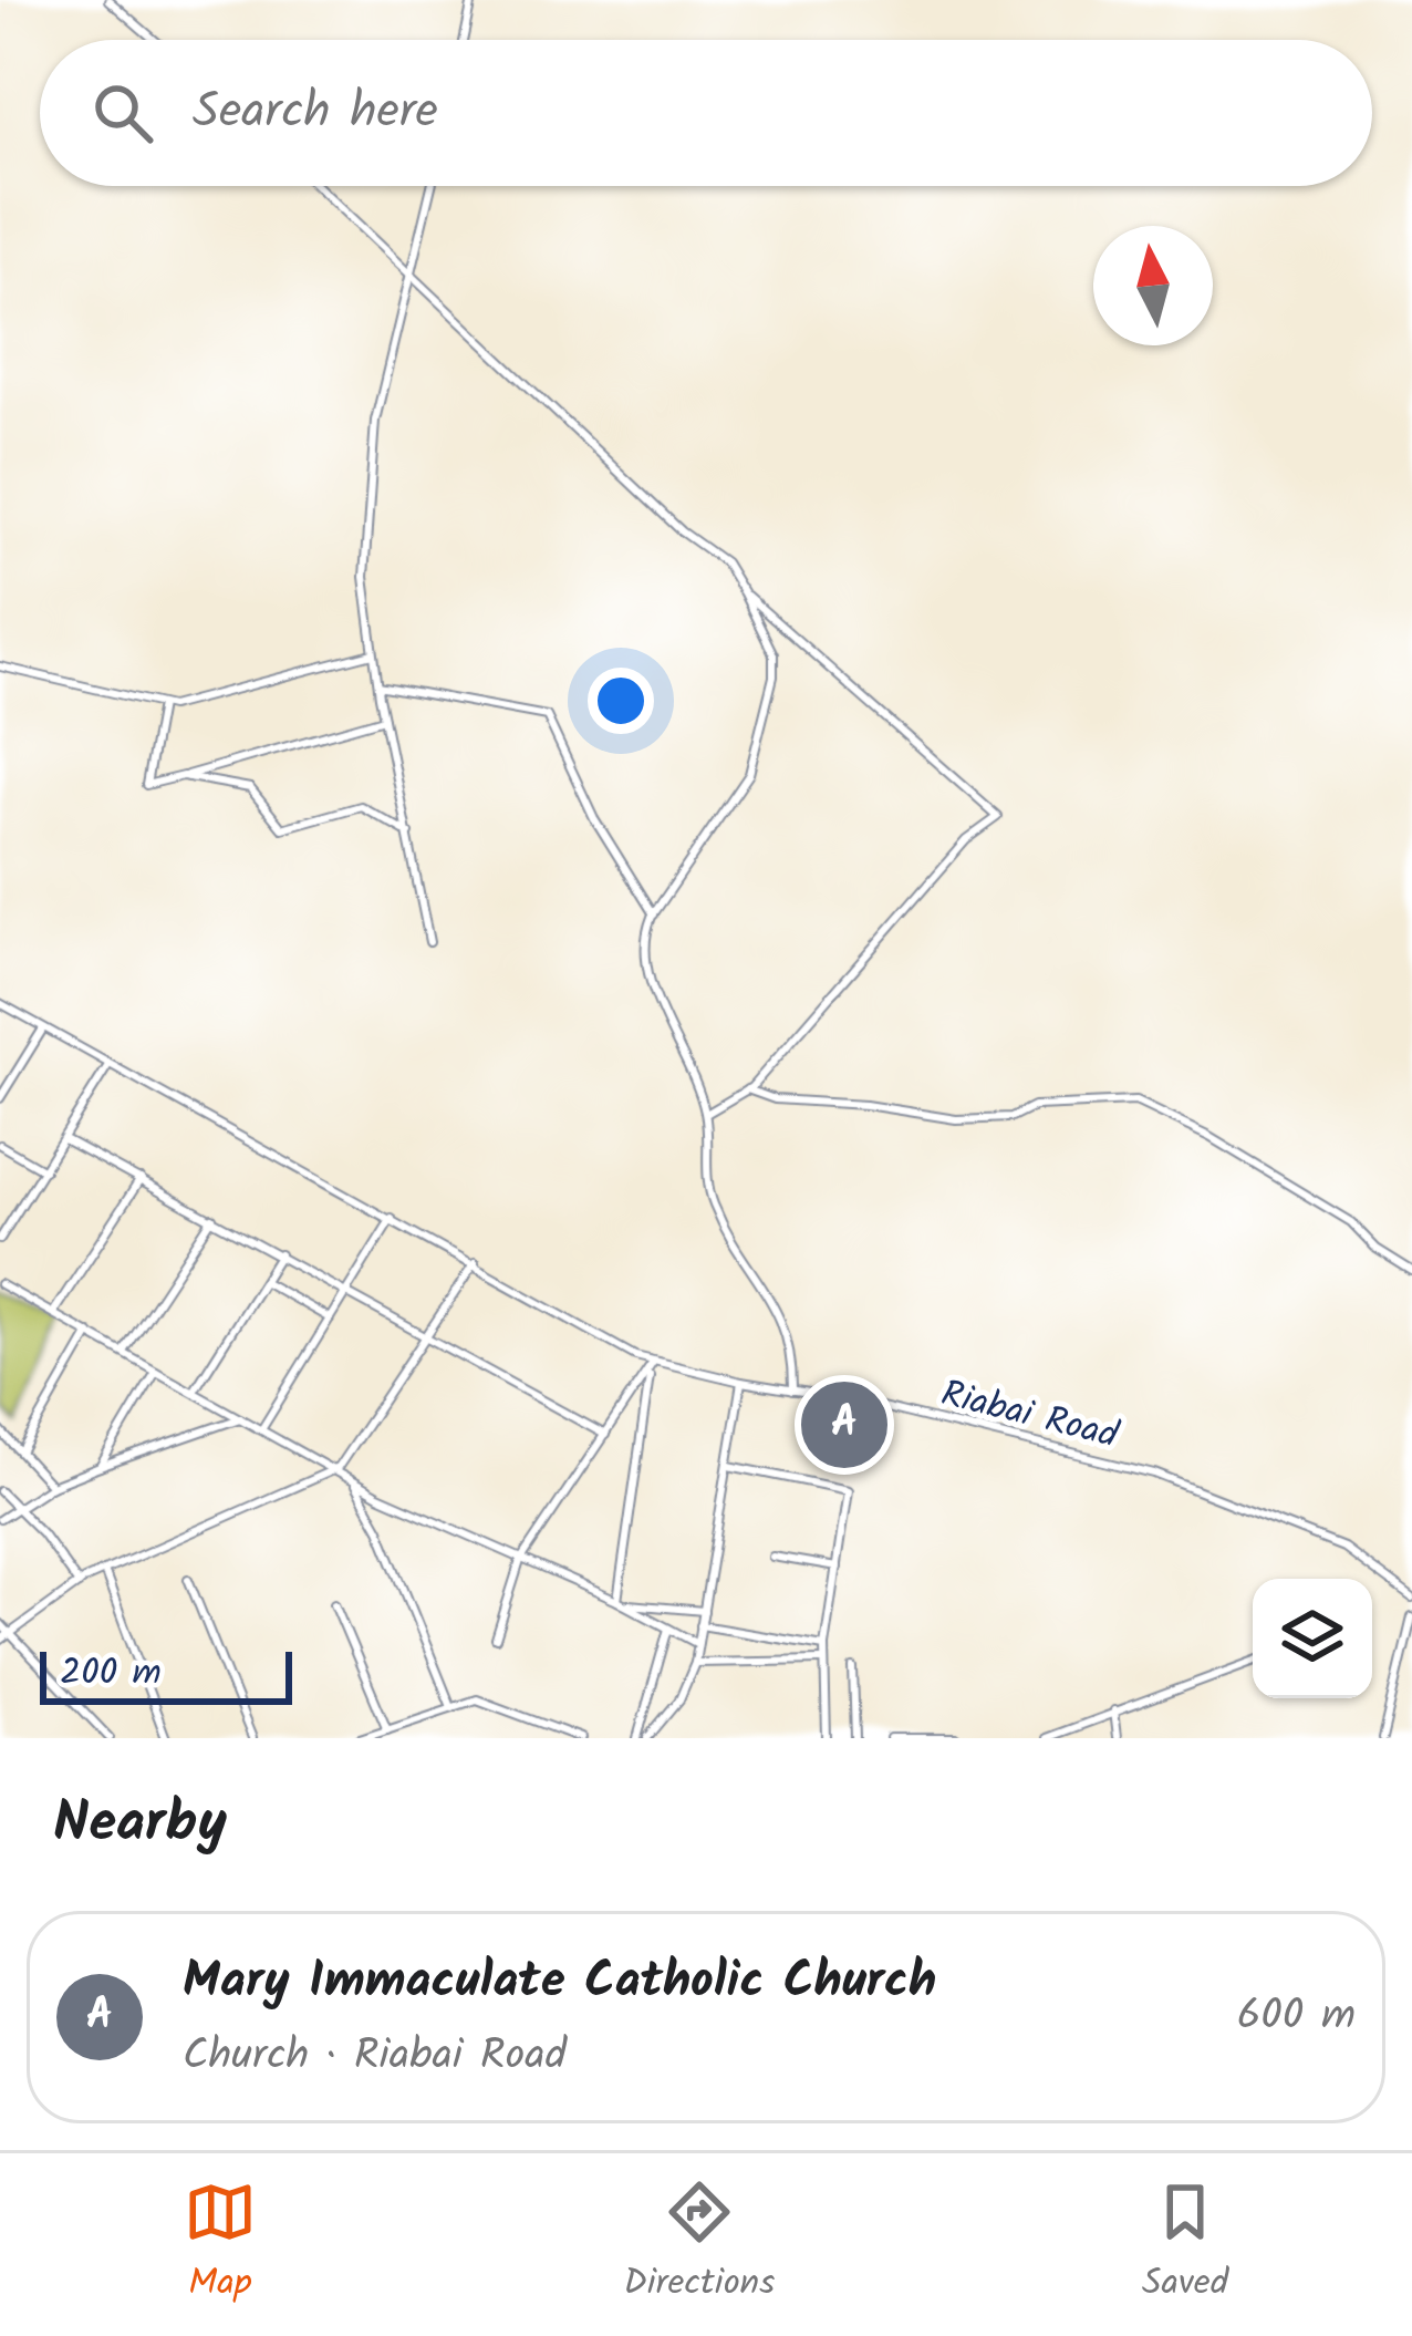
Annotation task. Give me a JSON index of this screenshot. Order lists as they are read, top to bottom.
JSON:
{
  "streets": {
    "street": ["Riabai Road"]
  },
  "scale_bar": "200 m",
  "north": "top",
  "page": {
    "search": "Search here",
    "pins": "A",
    "scale": "200 m",
    "heading": "Nearby",
    "list": [
      {
        "mark": "A",
        "name": "Mary Immaculate Catholic Church",
        "note": "Church · Riabai Road",
        "value": "600 m"
      }
    ],
    "nav": ["Map", "Directions", "Saved"]
  }
}
